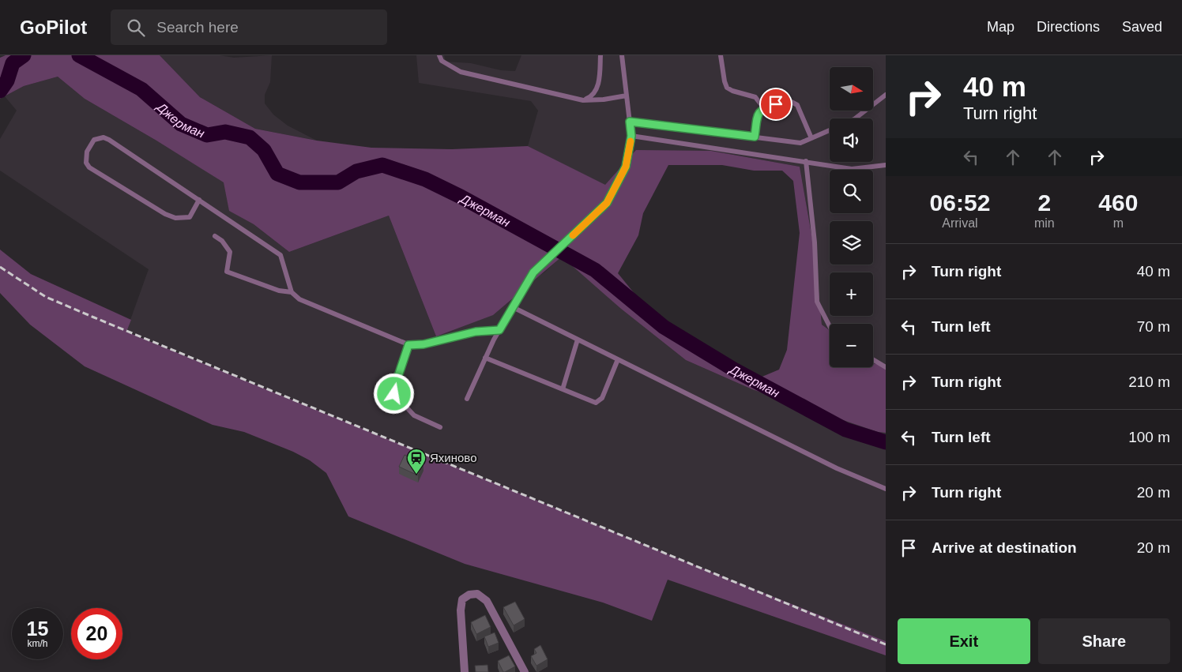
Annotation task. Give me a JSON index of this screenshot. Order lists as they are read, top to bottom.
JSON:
{
  "water": ["Джерман"],
  "places": {
    "station": ["Яхиново"]
  },
  "north": "right",
  "page": {
    "header": "GoPilot",
    "search": "Search here",
    "nav": ["Map", "Directions", "Saved"],
    "turn": ["40 m", "Turn right"],
    "map_buttons": ["+", "−"],
    "eta": [
      "06:52",
      "Arrival",
      "2",
      "min",
      "460",
      "m"
    ],
    "list": [
      {
        "name": "Turn right",
        "value": "40 m"
      },
      {
        "name": "Turn left",
        "value": "70 m"
      },
      {
        "name": "Turn right",
        "value": "210 m"
      },
      {
        "name": "Turn left",
        "value": "100 m"
      },
      {
        "name": "Turn right",
        "value": "20 m"
      },
      {
        "name": "Arrive at destination",
        "value": "20 m"
      }
    ],
    "speed": "15 km/h",
    "limit": "20",
    "buttons": ["Exit", "Share"]
  }
}
